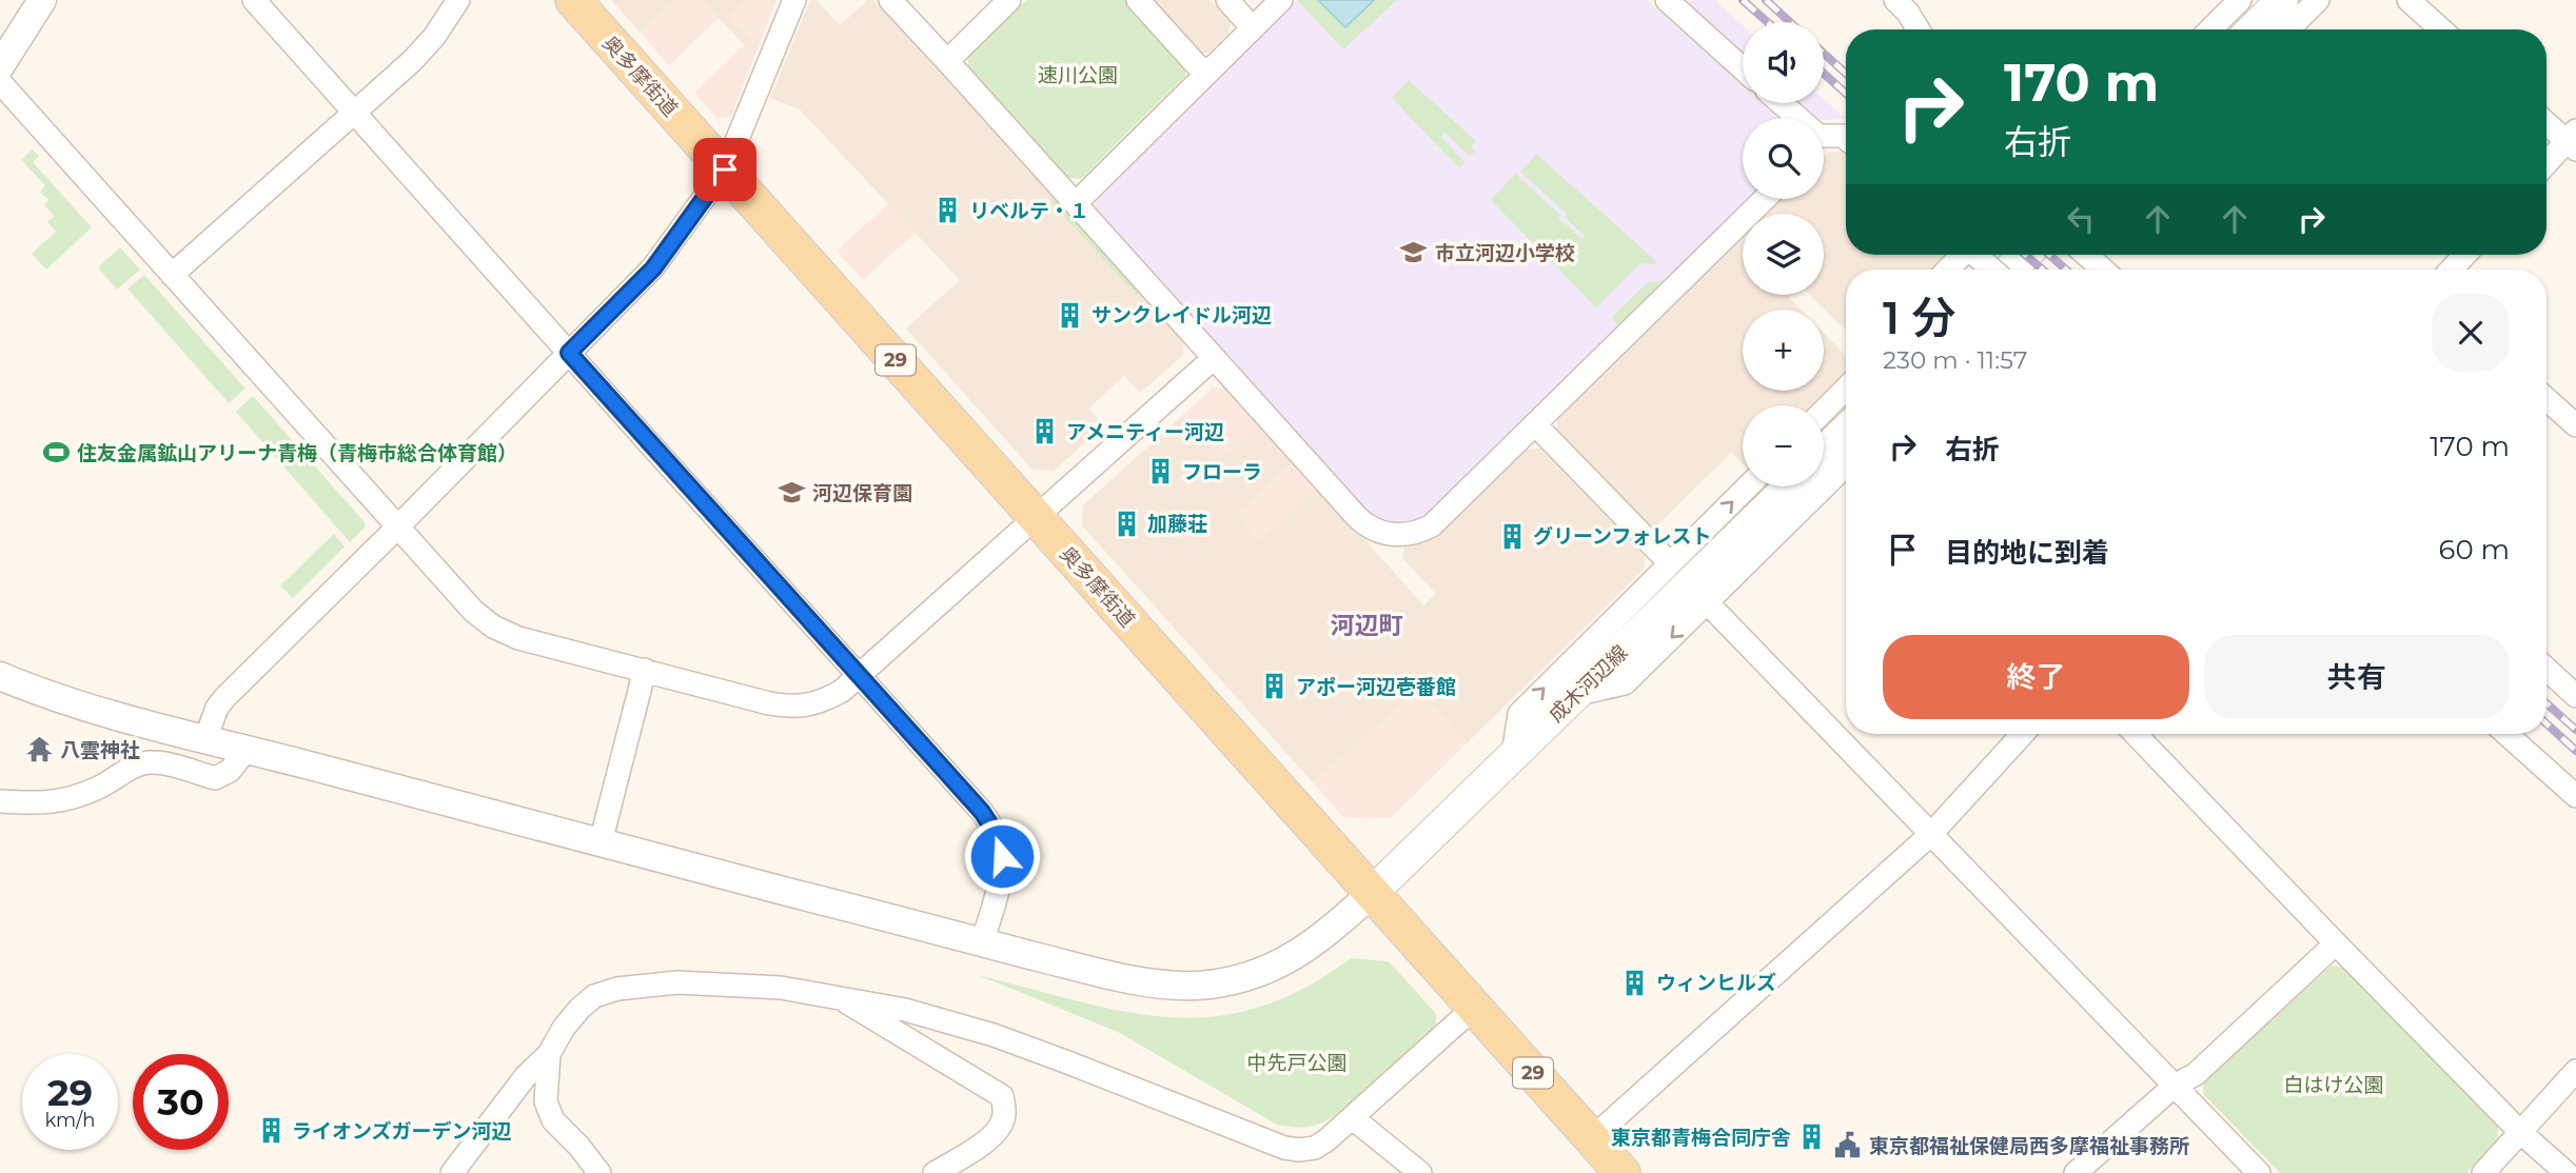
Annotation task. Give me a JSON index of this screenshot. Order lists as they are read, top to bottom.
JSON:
{
  "streets": {
    "main road": ["奥多摩街道", "29", "成木河辺線"]
  },
  "crossings": [
    ["奥多摩街道", "成木河辺線"]
  ],
  "districts": ["河辺町"],
  "parks": ["速川公園", "中先戸公園", "白はけ公園"],
  "places": {
    "building": [
      "リベルテ・１",
      "サンクレイドル河辺",
      "アメニティー河辺",
      "フローラ",
      "加藤荘",
      "グリーンフォレスト",
      "アポー河辺壱番館",
      "ウィンヒルズ",
      "ライオンズガーデン河辺",
      "東京都青梅合同庁舎"
    ],
    "school or university": ["市立河辺小学校", "河辺保育園"],
    "sports": ["住友金属鉱山アリーナ青梅（青梅市総合体育館）"],
    "temple": ["八雲神社"],
    "public building": ["東京都福祉保健局西多摩福祉事務所"]
  },
  "page": {
    "map_buttons": ["+", "−"],
    "turn": ["170 m", "右折"],
    "heading": ["1 分", "230 m · 11:57"],
    "list": [
      {
        "name": "右折",
        "value": "170 m"
      },
      {
        "name": "目的地に到着",
        "value": "60 m"
      }
    ],
    "buttons": ["終了", "共有"],
    "speed": "29 km/h",
    "limit": "30"
  }
}
